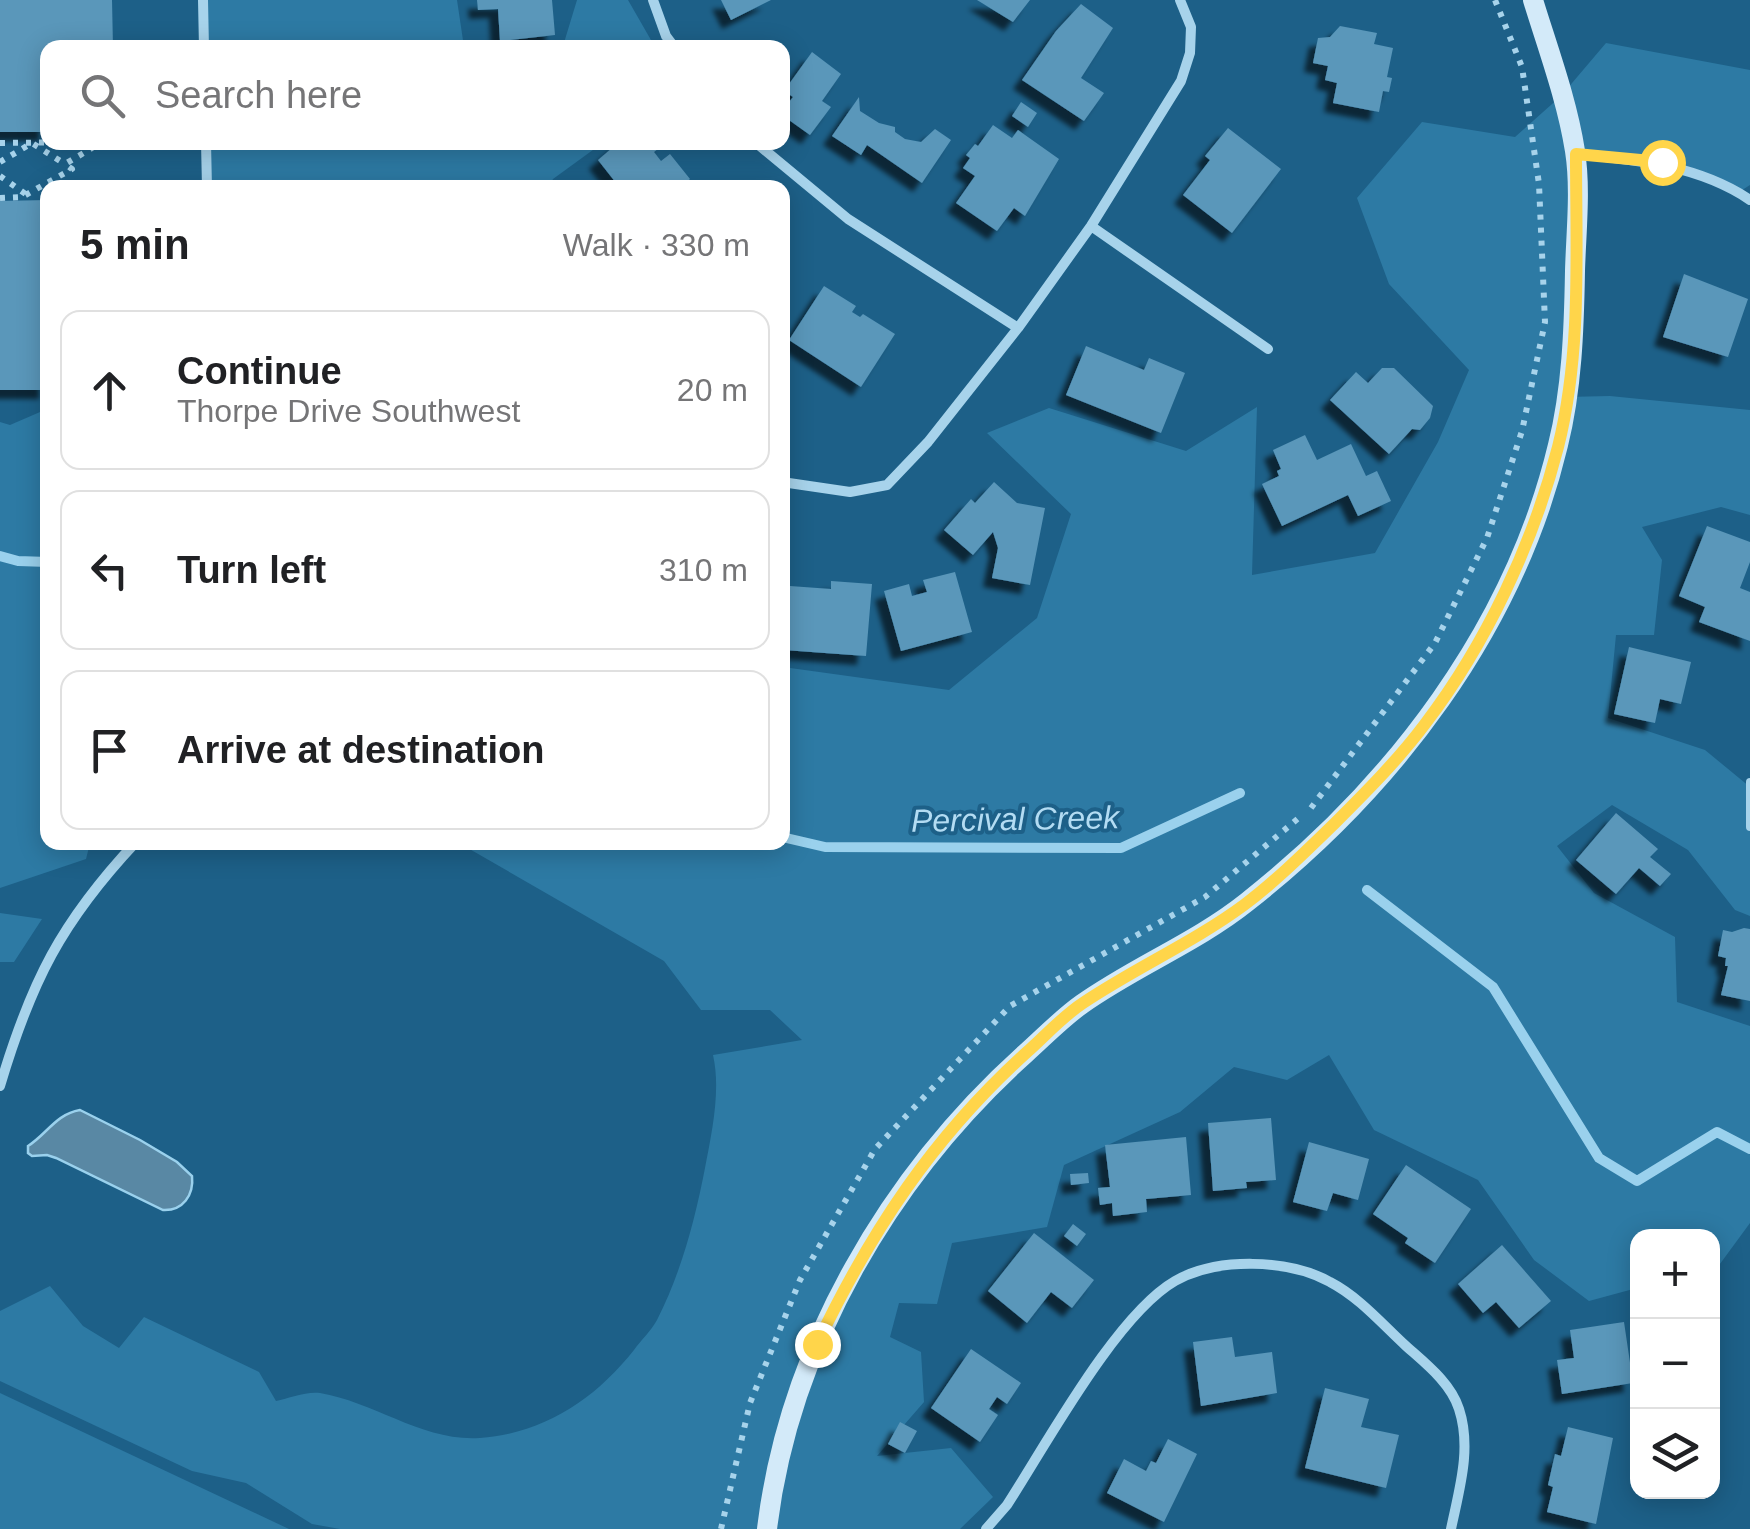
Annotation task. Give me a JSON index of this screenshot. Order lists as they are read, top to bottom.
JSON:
{
  "water": ["Percival Creek"],
  "page": {
    "search": "Search here",
    "heading": ["5 min", "Walk · 330 m"],
    "list": [
      ["Continue", "Thorpe Drive Southwest", "20 m"],
      ["Turn left", "310 m"],
      "Arrive at destination"
    ],
    "map_buttons": ["+", "−"]
  }
}
